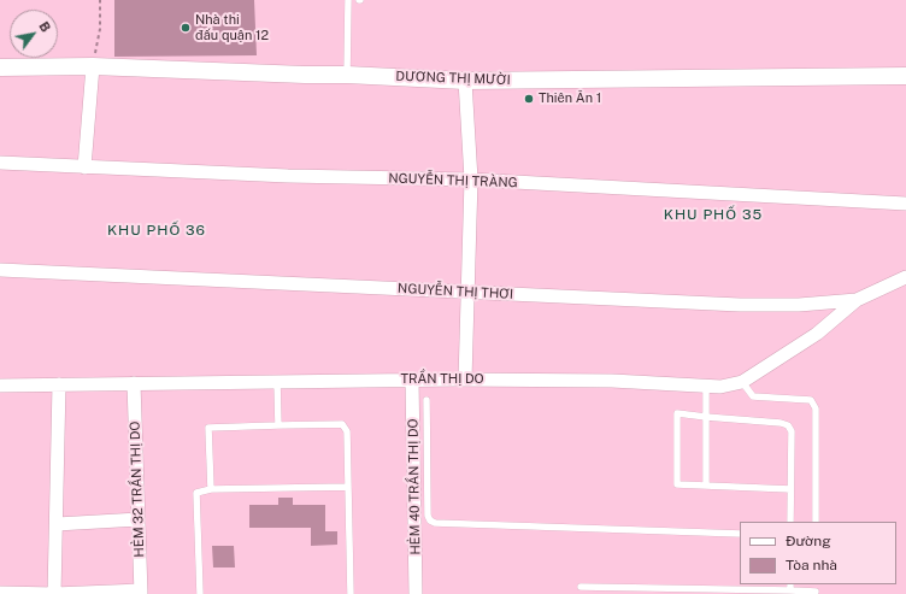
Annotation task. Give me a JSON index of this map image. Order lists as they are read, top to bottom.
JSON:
{
  "streets": {
    "street": [
      "DƯƠNG THỊ MƯỜI",
      "NGUYỄN THỊ TRÀNG",
      "NGUYỄN THỊ THƠI",
      "TRẦN THỊ DO",
      "HẺM 40 TRẦN THỊ DO",
      "HẺM 32 TRẦN THỊ DO"
    ]
  },
  "crossings": [
    ["NGUYỄN THỊ THƠI", "TRẦN THỊ DO"],
    ["TRẦN THỊ DO", "HẺM 40 TRẦN THỊ DO"],
    ["TRẦN THỊ DO", "HẺM 32 TRẦN THỊ DO"]
  ],
  "districts": ["KHU PHỐ 35", "KHU PHỐ 36"],
  "places": ["Nhà thi đấu quận 12", "Thiên Ân 1"],
  "legend": ["Đường", "Tòa nhà"],
  "north": "top right"
}
